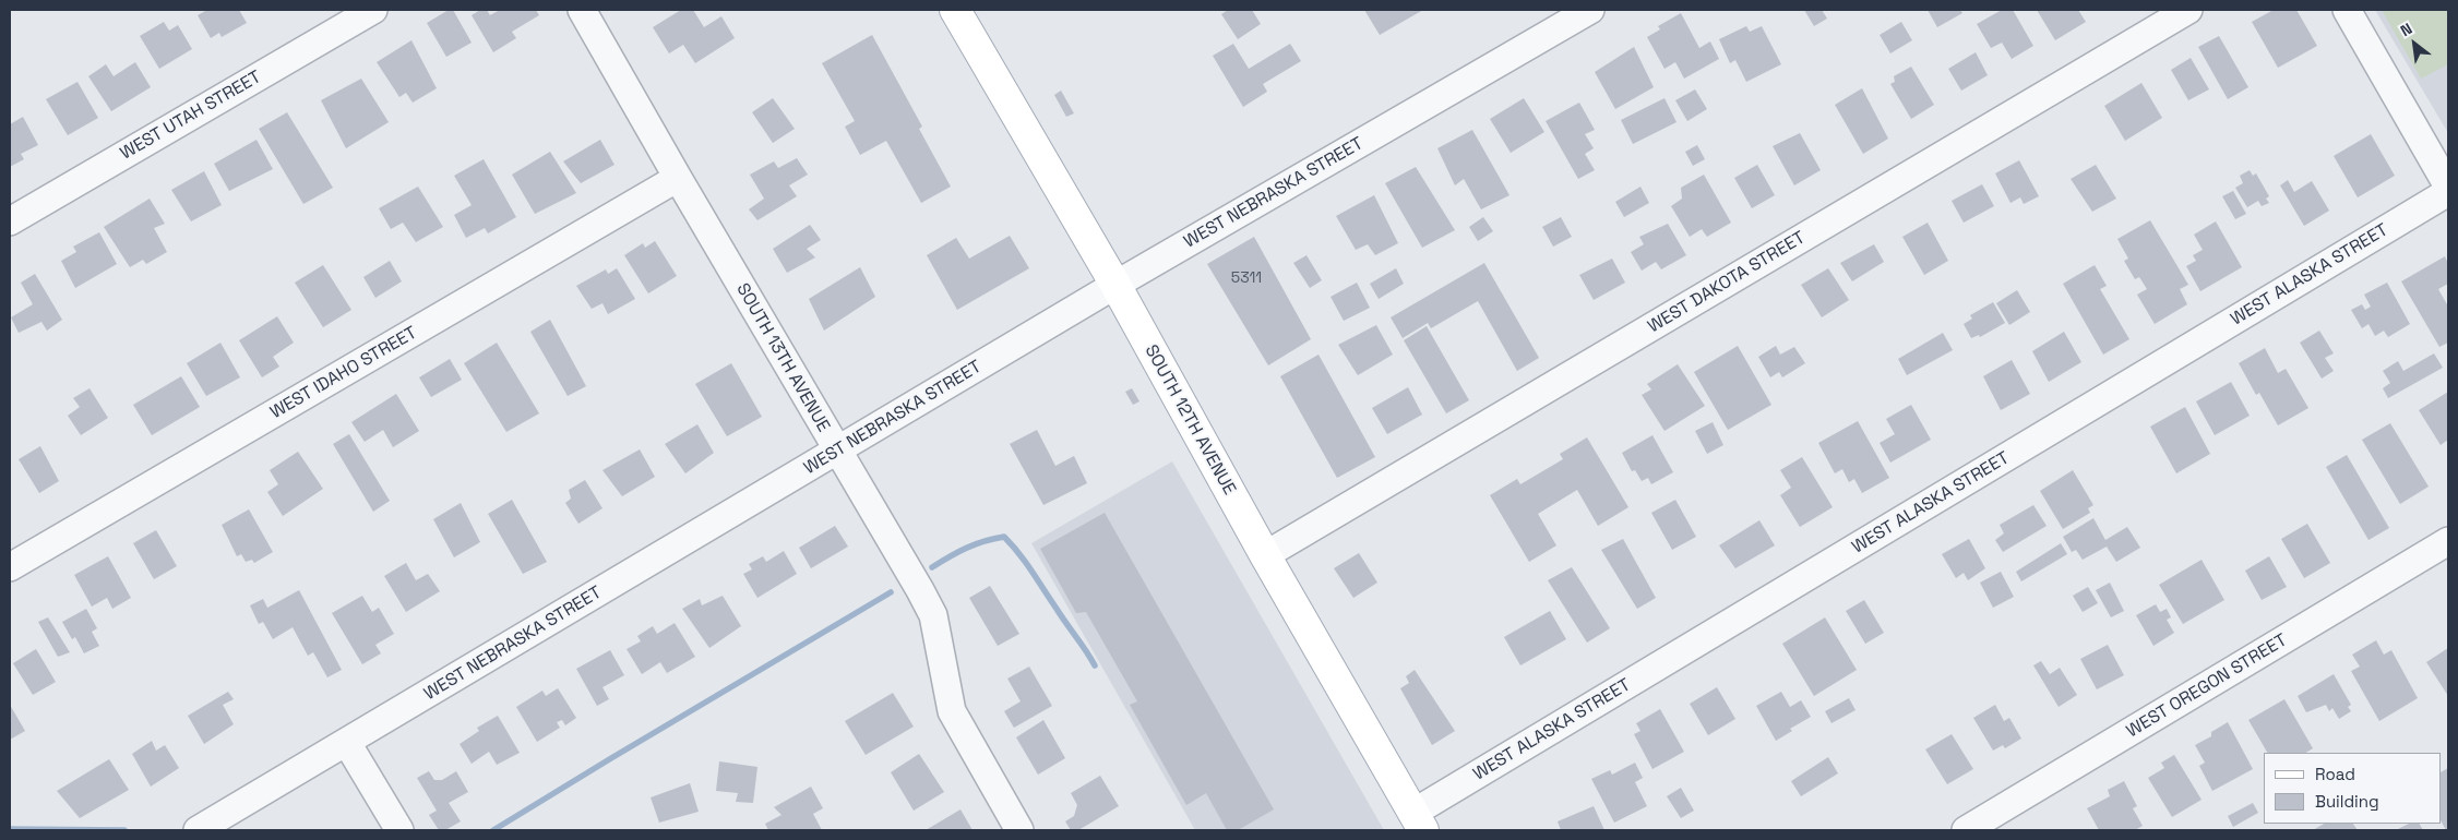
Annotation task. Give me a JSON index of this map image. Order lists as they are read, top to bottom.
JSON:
{
  "streets": {
    "main road": ["SOUTH 12TH AVENUE"],
    "street": [
      "WEST UTAH STREET",
      "WEST NEBRASKA STREET",
      "WEST ALASKA STREET",
      "WEST DAKOTA STREET",
      "SOUTH 13TH AVENUE",
      "WEST IDAHO STREET",
      "WEST OREGON STREET"
    ]
  },
  "crossings": [
    ["WEST NEBRASKA STREET", "SOUTH 13TH AVENUE"],
    ["WEST NEBRASKA STREET", "SOUTH 12TH AVENUE"],
    ["WEST ALASKA STREET", "SOUTH 12TH AVENUE"],
    ["WEST DAKOTA STREET", "SOUTH 12TH AVENUE"],
    ["SOUTH 13TH AVENUE", "WEST IDAHO STREET"]
  ],
  "house_numbers": ["5311"],
  "legend": ["Road", "Building"],
  "north": "top left"
}
